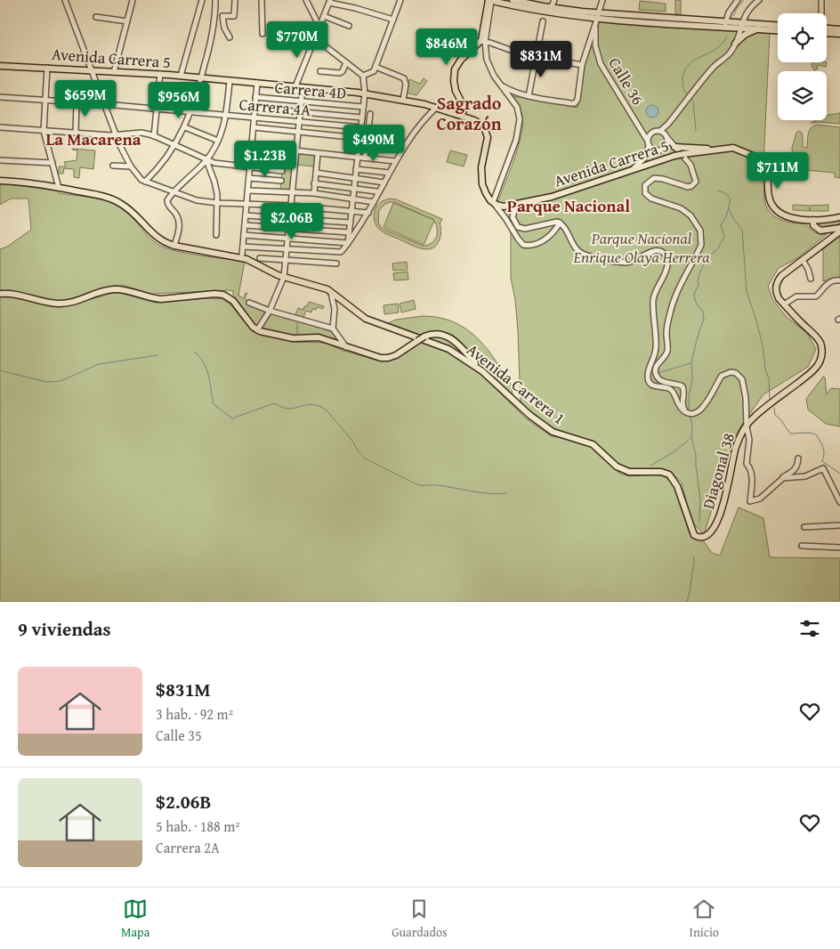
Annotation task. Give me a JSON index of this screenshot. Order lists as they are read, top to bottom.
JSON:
{
  "streets": {
    "main road": ["Avenida Carrera 5", "Avenida Carrera 1", "Diagonal 38"],
    "street": ["Calle 36", "Carrera 4D", "Carrera 4A"]
  },
  "crossings": [
    ["Avenida Carrera 1", "Diagonal 38"]
  ],
  "districts": ["Sagrado Corazón", "La Macarena", "Parque Nacional"],
  "parks": ["Parque Nacional Enrique Olaya Herrera"],
  "page": {
    "price": [
      "$770M",
      "$846M",
      "$831M",
      "$659M",
      "$956M",
      "$490M",
      "$1.23B",
      "$711M",
      "$2.06B"
    ],
    "heading": "9 viviendas",
    "list": [
      {
        "name": "$831M",
        "note": "3 hab. · 92 m² · Calle 35"
      },
      {
        "name": "$2.06B",
        "note": "5 hab. · 188 m² · Carrera 2A"
      }
    ],
    "tabs": ["Mapa", "Guardados", "Inicio"]
  }
}
